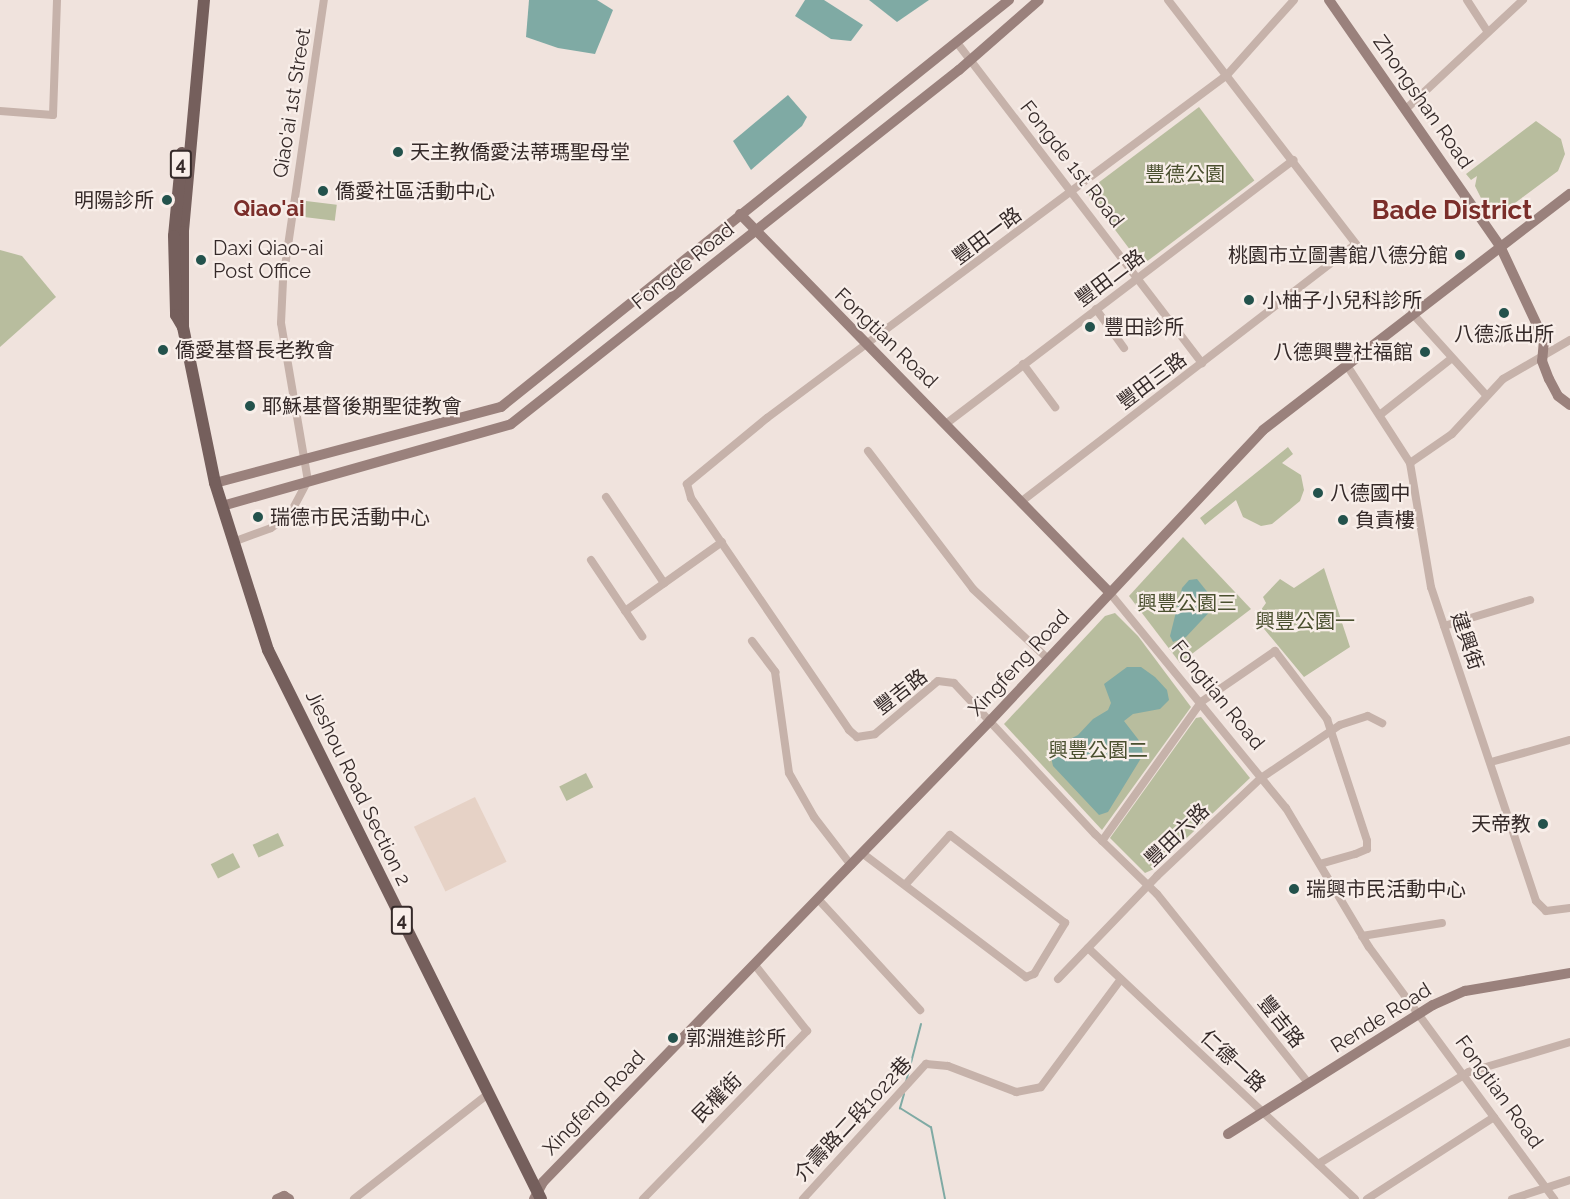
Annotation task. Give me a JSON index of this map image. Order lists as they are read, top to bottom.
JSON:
{
  "streets": {
    "main road": [
      "Zhongshan Road",
      "4",
      "Fongde Road",
      "Fongtian Road",
      "Xingfeng Road",
      "Jieshou Road Section 2",
      "Rende Road"
    ],
    "street": [
      "Qiao'ai 1st Street",
      "Fongde 1st Road",
      "豐田一路",
      "豐田二路",
      "豐田三路",
      "建興街",
      "豐吉路",
      "豐田六路",
      "仁德一路",
      "民權街",
      "介壽路二段1022巷"
    ]
  },
  "crossings": [
    ["Zhongshan Road", "Xingfeng Road"],
    ["Qiao'ai 1st Street", "Fongde Road"],
    ["4", "Jieshou Road Section 2"],
    ["Fongde 1st Road", "豐田一路"],
    ["Fongde 1st Road", "Fongde Road"],
    ["Fongde 1st Road", "豐田二路"],
    ["Fongde 1st Road", "豐田三路"],
    ["豐田一路", "Fongtian Road"],
    ["豐田一路", "豐吉路"],
    ["Fongde Road", "Fongtian Road"],
    ["Fongde Road", "Jieshou Road Section 2"],
    ["豐田二路", "Fongtian Road"],
    ["豐田二路", "豐田三路"],
    ["Fongtian Road", "豐田三路"],
    ["Fongtian Road", "Xingfeng Road"],
    ["Fongtian Road", "豐田六路"],
    ["Fongtian Road", "Rende Road"],
    ["建興街", "Xingfeng Road"],
    ["Xingfeng Road", "豐吉路"],
    ["Xingfeng Road", "Jieshou Road Section 2"],
    ["Xingfeng Road", "民權街"],
    ["豐吉路", "豐田六路"],
    ["豐吉路", "Rende Road"],
    ["豐田六路", "仁德一路"],
    ["Rende Road", "仁德一路"],
    ["仁德一路", "介壽路二段1022巷"]
  ],
  "districts": ["Qiao'ai", "Bade District"],
  "parks": [
    "豐德公園",
    "興豐公園三",
    "興豐公園一",
    "興豐公園二"
  ],
  "places": [
    "天主教僑愛法蒂瑪聖母堂",
    "僑愛社區活動中心",
    "明陽診所",
    "桃園市立圖書館八德分館",
    "Daxi Qiao-ai Post Office",
    "小柚子小兒科診所",
    "八德派出所",
    "豐田診所",
    "僑愛基督長老教會",
    "八德興豐社福館",
    "耶穌基督後期聖徒教會",
    "八德國中",
    "瑞德市民活動中心",
    "負責樓",
    "天帝教",
    "瑞興市民活動中心",
    "郭淵進診所"
  ]
}
